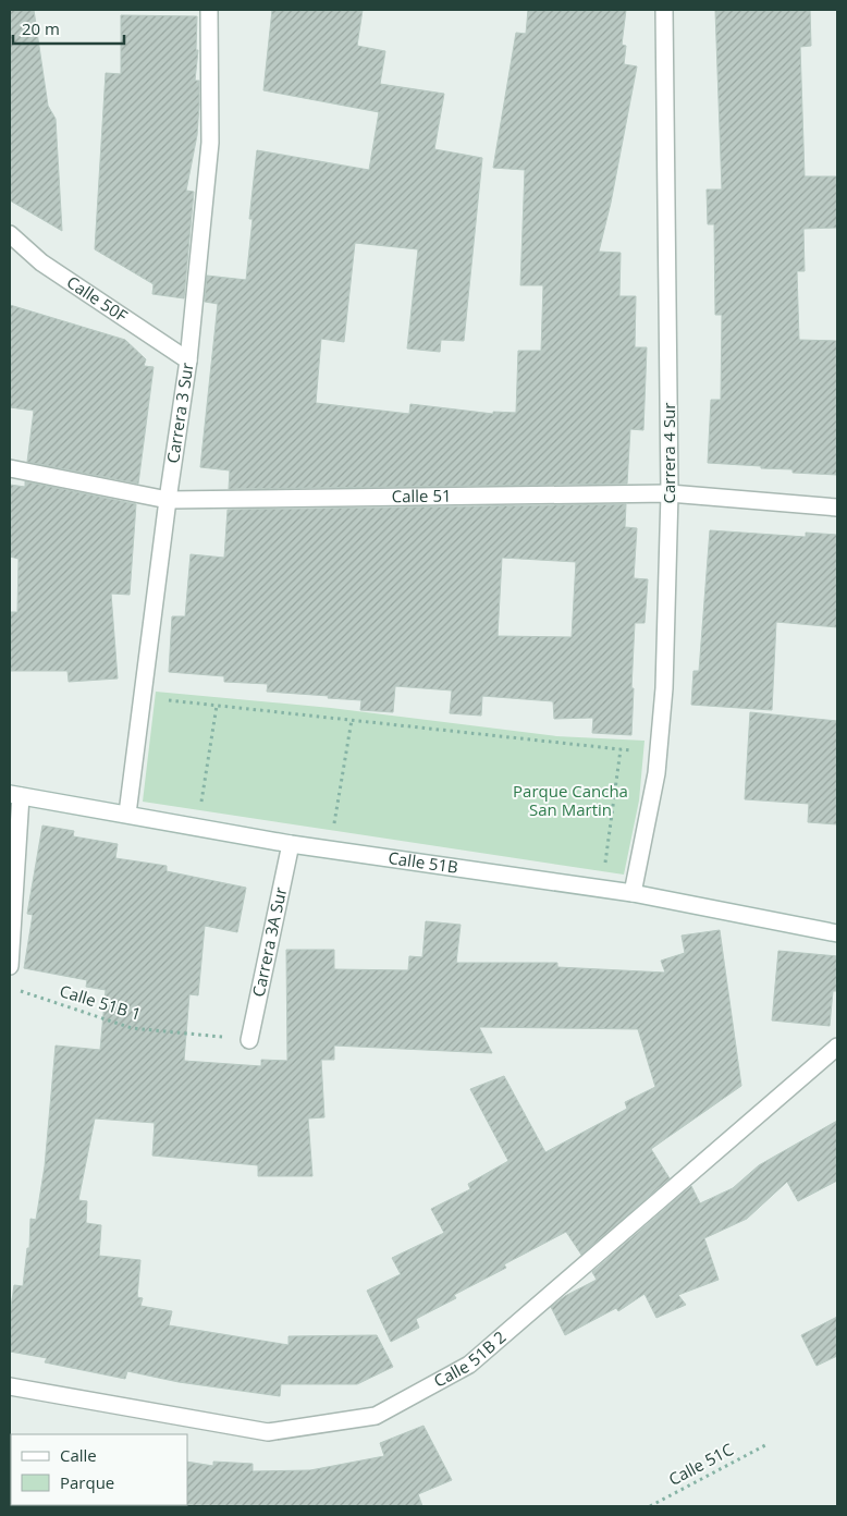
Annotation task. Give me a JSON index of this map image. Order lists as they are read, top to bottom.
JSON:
{
  "streets": {
    "street": [
      "Calle 50F",
      "Carrera 3 Sur",
      "Carrera 4 Sur",
      "Calle 51",
      "Calle 51B",
      "Carrera 3A Sur",
      "Calle 51B 2"
    ],
    "path": ["Calle 51B 1", "Calle 51C"]
  },
  "crossings": [
    ["Calle 50F", "Carrera 3 Sur"],
    ["Carrera 3 Sur", "Calle 51"],
    ["Carrera 3 Sur", "Calle 51B"],
    ["Carrera 4 Sur", "Calle 51"],
    ["Carrera 4 Sur", "Calle 51B"],
    ["Calle 51B", "Carrera 3A Sur"],
    ["Carrera 3A Sur", "Calle 51B 1"]
  ],
  "parks": ["Parque Cancha San Martin"],
  "legend": ["Calle", "Parque"],
  "scale_bar": "20 m"
}
